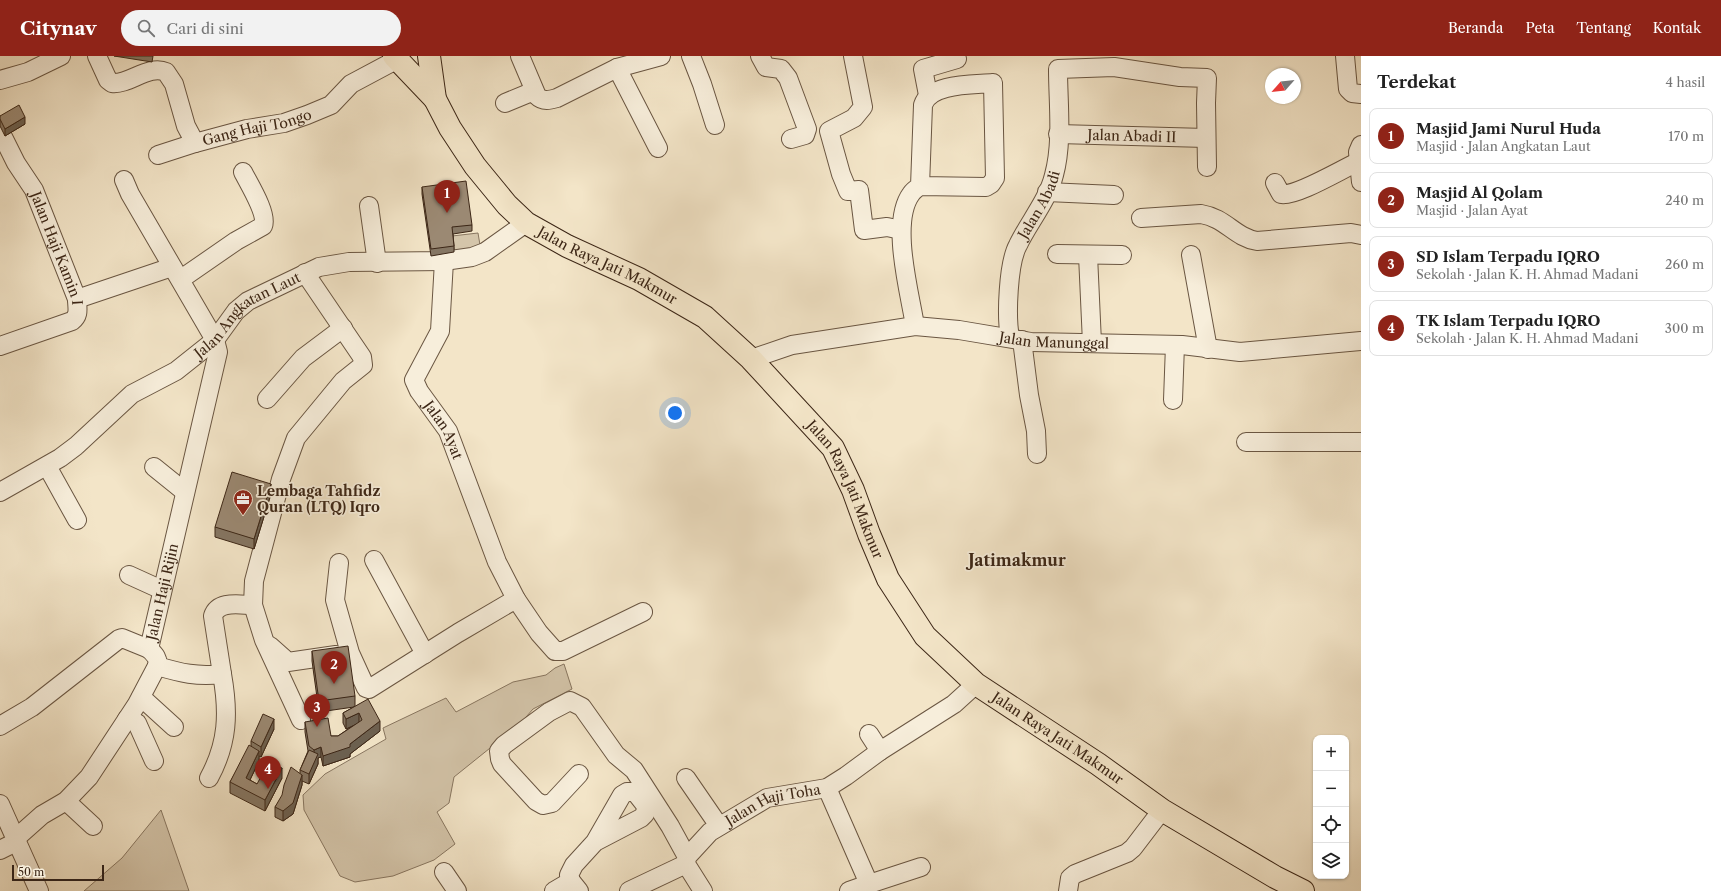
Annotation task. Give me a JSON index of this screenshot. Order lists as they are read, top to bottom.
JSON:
{
  "streets": {
    "main road": ["Jalan Raya Jati Makmur"],
    "street": [
      "Gang Haji Tongo",
      "Jalan Abadi II",
      "Jalan Abadi",
      "Jalan Haji Kamin I",
      "Jalan Angkatan Laut",
      "Jalan Manunggal",
      "Jalan Ayat",
      "Jalan Haji Rijin",
      "Jalan Haji Toha"
    ]
  },
  "crossings": [
    ["Jalan Abadi II", "Jalan Abadi"],
    ["Jalan Abadi", "Jalan Manunggal"],
    ["Jalan Raya Jati Makmur", "Jalan Angkatan Laut"],
    ["Jalan Raya Jati Makmur", "Jalan Manunggal"],
    ["Jalan Raya Jati Makmur", "Jalan Haji Toha"],
    ["Jalan Angkatan Laut", "Jalan Ayat"],
    ["Jalan Angkatan Laut", "Jalan Haji Rijin"]
  ],
  "districts": ["Jatimakmur"],
  "places": {
    "office": ["Lembaga Tahfidz Quran (LTQ) Iqro"]
  },
  "scale_bar": "50 m",
  "north": "bottom left",
  "page": {
    "header": "Citynav",
    "search": "Cari di sini",
    "nav": [
      "Beranda",
      "Peta",
      "Tentang",
      "Kontak"
    ],
    "heading": ["Terdekat", "4 hasil"],
    "list": [
      {
        "mark": "1",
        "name": "Masjid Jami Nurul Huda",
        "note": "Masjid · Jalan Angkatan Laut",
        "value": "170 m"
      },
      {
        "mark": "2",
        "name": "Masjid Al Qolam",
        "note": "Masjid · Jalan Ayat",
        "value": "240 m"
      },
      {
        "mark": "3",
        "name": "SD Islam Terpadu IQRO",
        "note": "Sekolah · Jalan K. H. Ahmad Madani",
        "value": "260 m"
      },
      {
        "mark": "4",
        "name": "TK Islam Terpadu IQRO",
        "note": "Sekolah · Jalan K. H. Ahmad Madani",
        "value": "300 m"
      }
    ],
    "pins": [
      "1",
      "2",
      "3",
      "4"
    ],
    "map_buttons": ["+", "−"],
    "scale": "50 m"
  }
}
